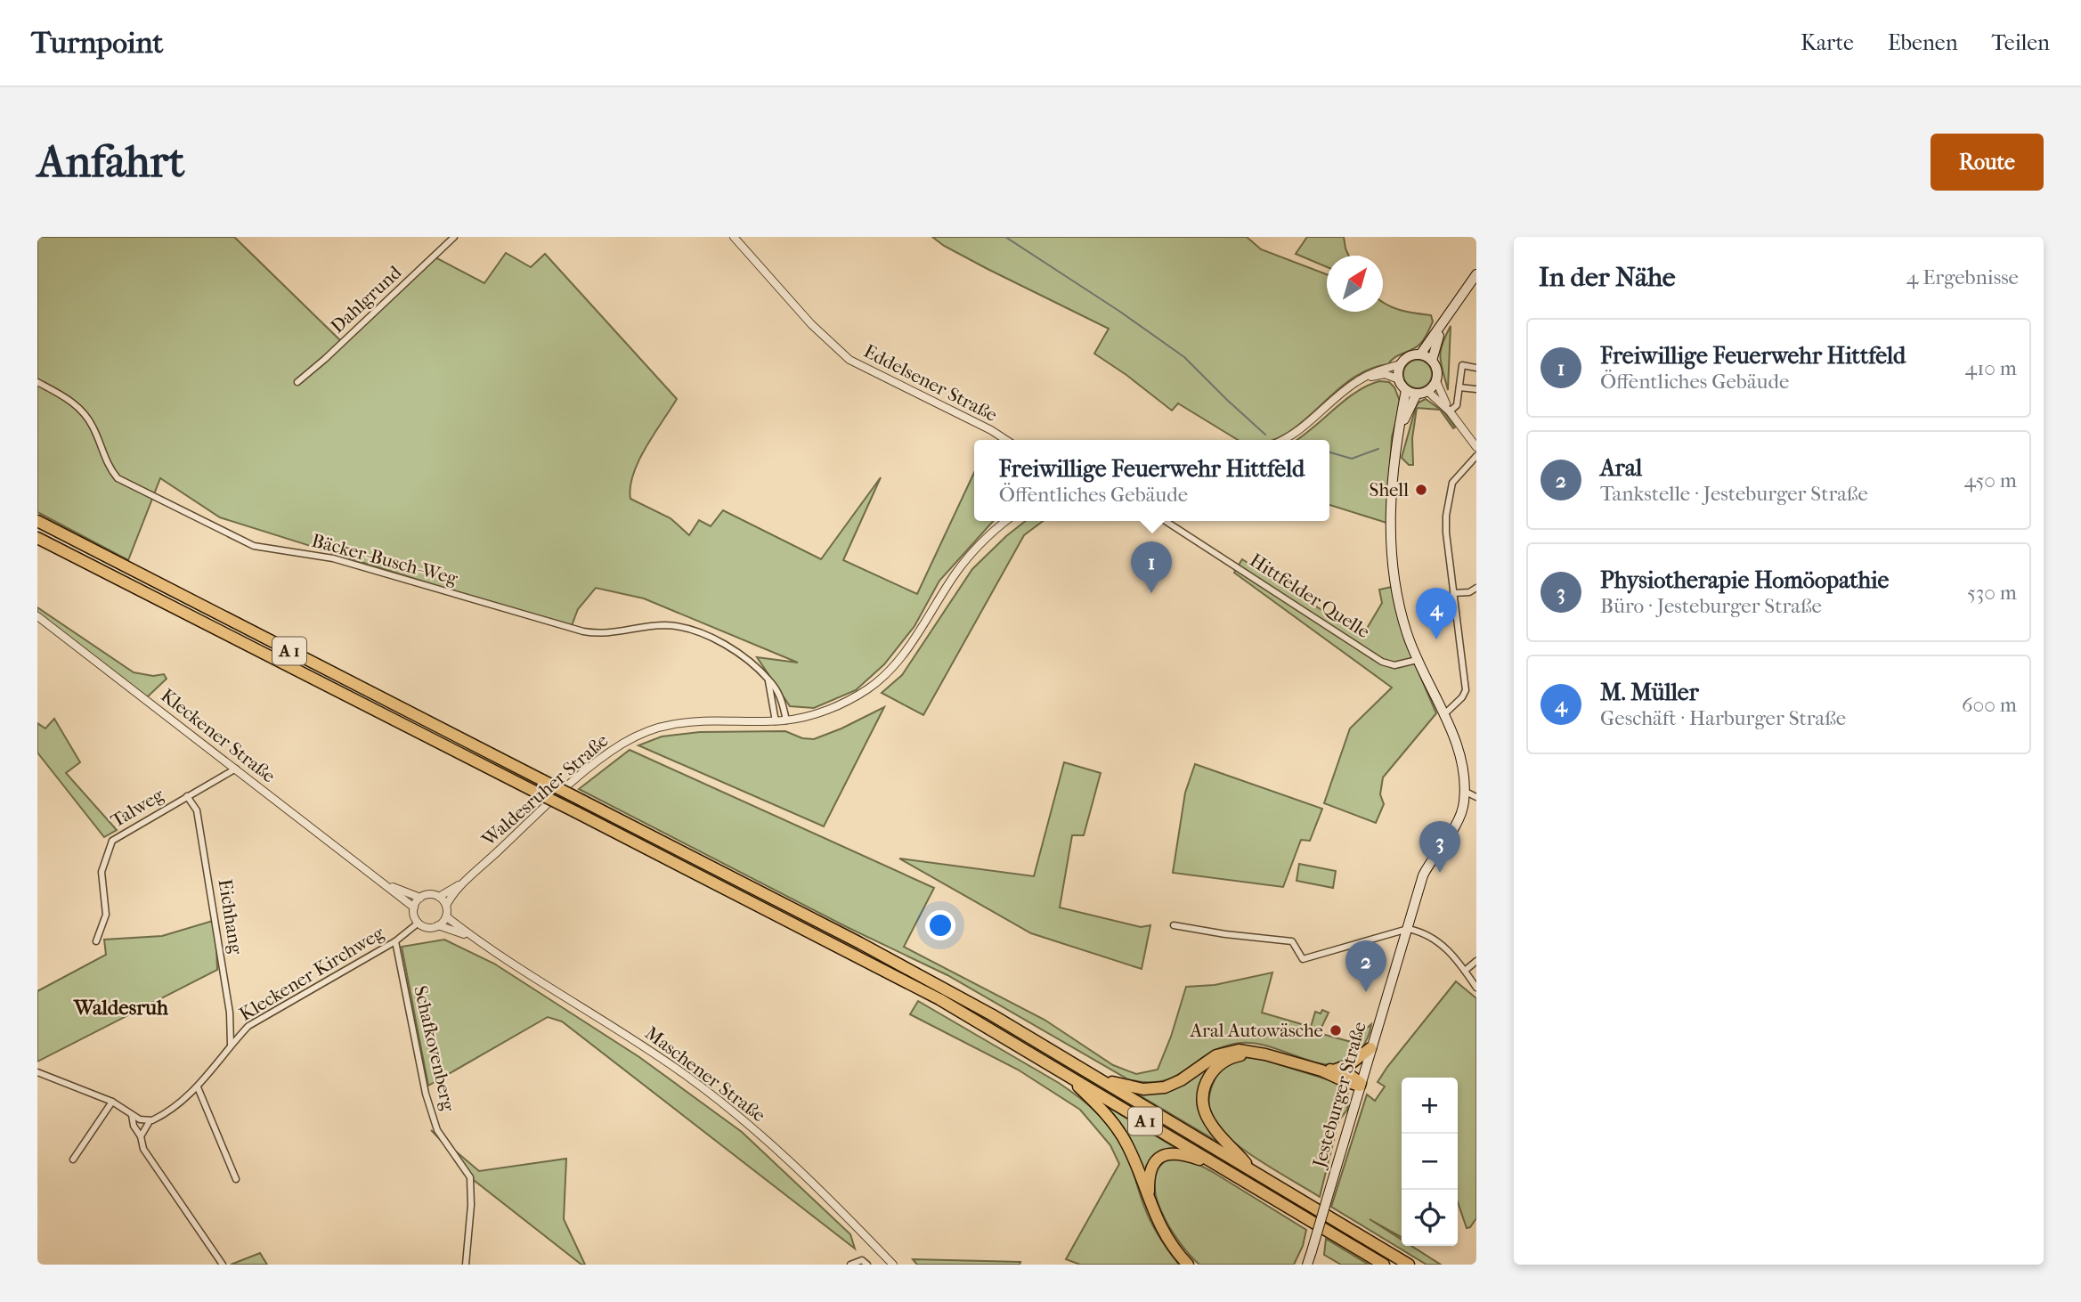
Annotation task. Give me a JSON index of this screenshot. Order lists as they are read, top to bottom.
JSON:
{
  "streets": {
    "highway": ["A 1"],
    "main road": ["Jesteburger Straße"],
    "street": [
      "Dahlgrund",
      "Eddelsener Straße",
      "Bäcker-Busch-Weg",
      "Hittfelder Quelle",
      "Kleckener Straße",
      "Waldesruher Straße",
      "Talweg",
      "Eichhang",
      "Kleckener Kirchweg",
      "Schafkovenberg",
      "Maschener Straße"
    ]
  },
  "crossings": [
    ["Bäcker-Busch-Weg", "Waldesruher Straße"],
    ["Hittfelder Quelle", "Jesteburger Straße"],
    ["Kleckener Straße", "Waldesruher Straße"],
    ["Kleckener Straße", "Talweg"],
    ["Kleckener Straße", "Kleckener Kirchweg"],
    ["Kleckener Straße", "Maschener Straße"],
    ["Waldesruher Straße", "Kleckener Kirchweg"],
    ["Waldesruher Straße", "Maschener Straße"],
    ["Talweg", "Eichhang"],
    ["Eichhang", "Kleckener Kirchweg"],
    ["Kleckener Kirchweg", "Schafkovenberg"],
    ["Kleckener Kirchweg", "Maschener Straße"]
  ],
  "districts": ["Waldesruh"],
  "places": ["Shell", "Aral Autowäsche"],
  "north": "top right",
  "page": {
    "header": "Turnpoint",
    "nav": ["Karte", "Ebenen", "Teilen"],
    "buttons": "Route",
    "title": "Anfahrt",
    "heading": ["In der Nähe", "4 Ergebnisse"],
    "list": [
      {
        "mark": "1",
        "name": "Freiwillige Feuerwehr Hittfeld",
        "note": "Öffentliches Gebäude",
        "value": "410 m"
      },
      {
        "mark": "2",
        "name": "Aral",
        "note": "Tankstelle · Jesteburger Straße",
        "value": "450 m"
      },
      {
        "mark": "3",
        "name": "Physiotherapie Homöopathie",
        "note": "Büro · Jesteburger Straße",
        "value": "530 m"
      },
      {
        "mark": "4",
        "name": "M. Müller",
        "note": "Geschäft · Harburger Straße",
        "value": "600 m"
      }
    ],
    "popup": ["Freiwillige Feuerwehr Hittfeld", "Öffentliches Gebäude"],
    "pins": [
      "1",
      "4",
      "3",
      "2"
    ],
    "map_buttons": ["+", "−"]
  }
}
